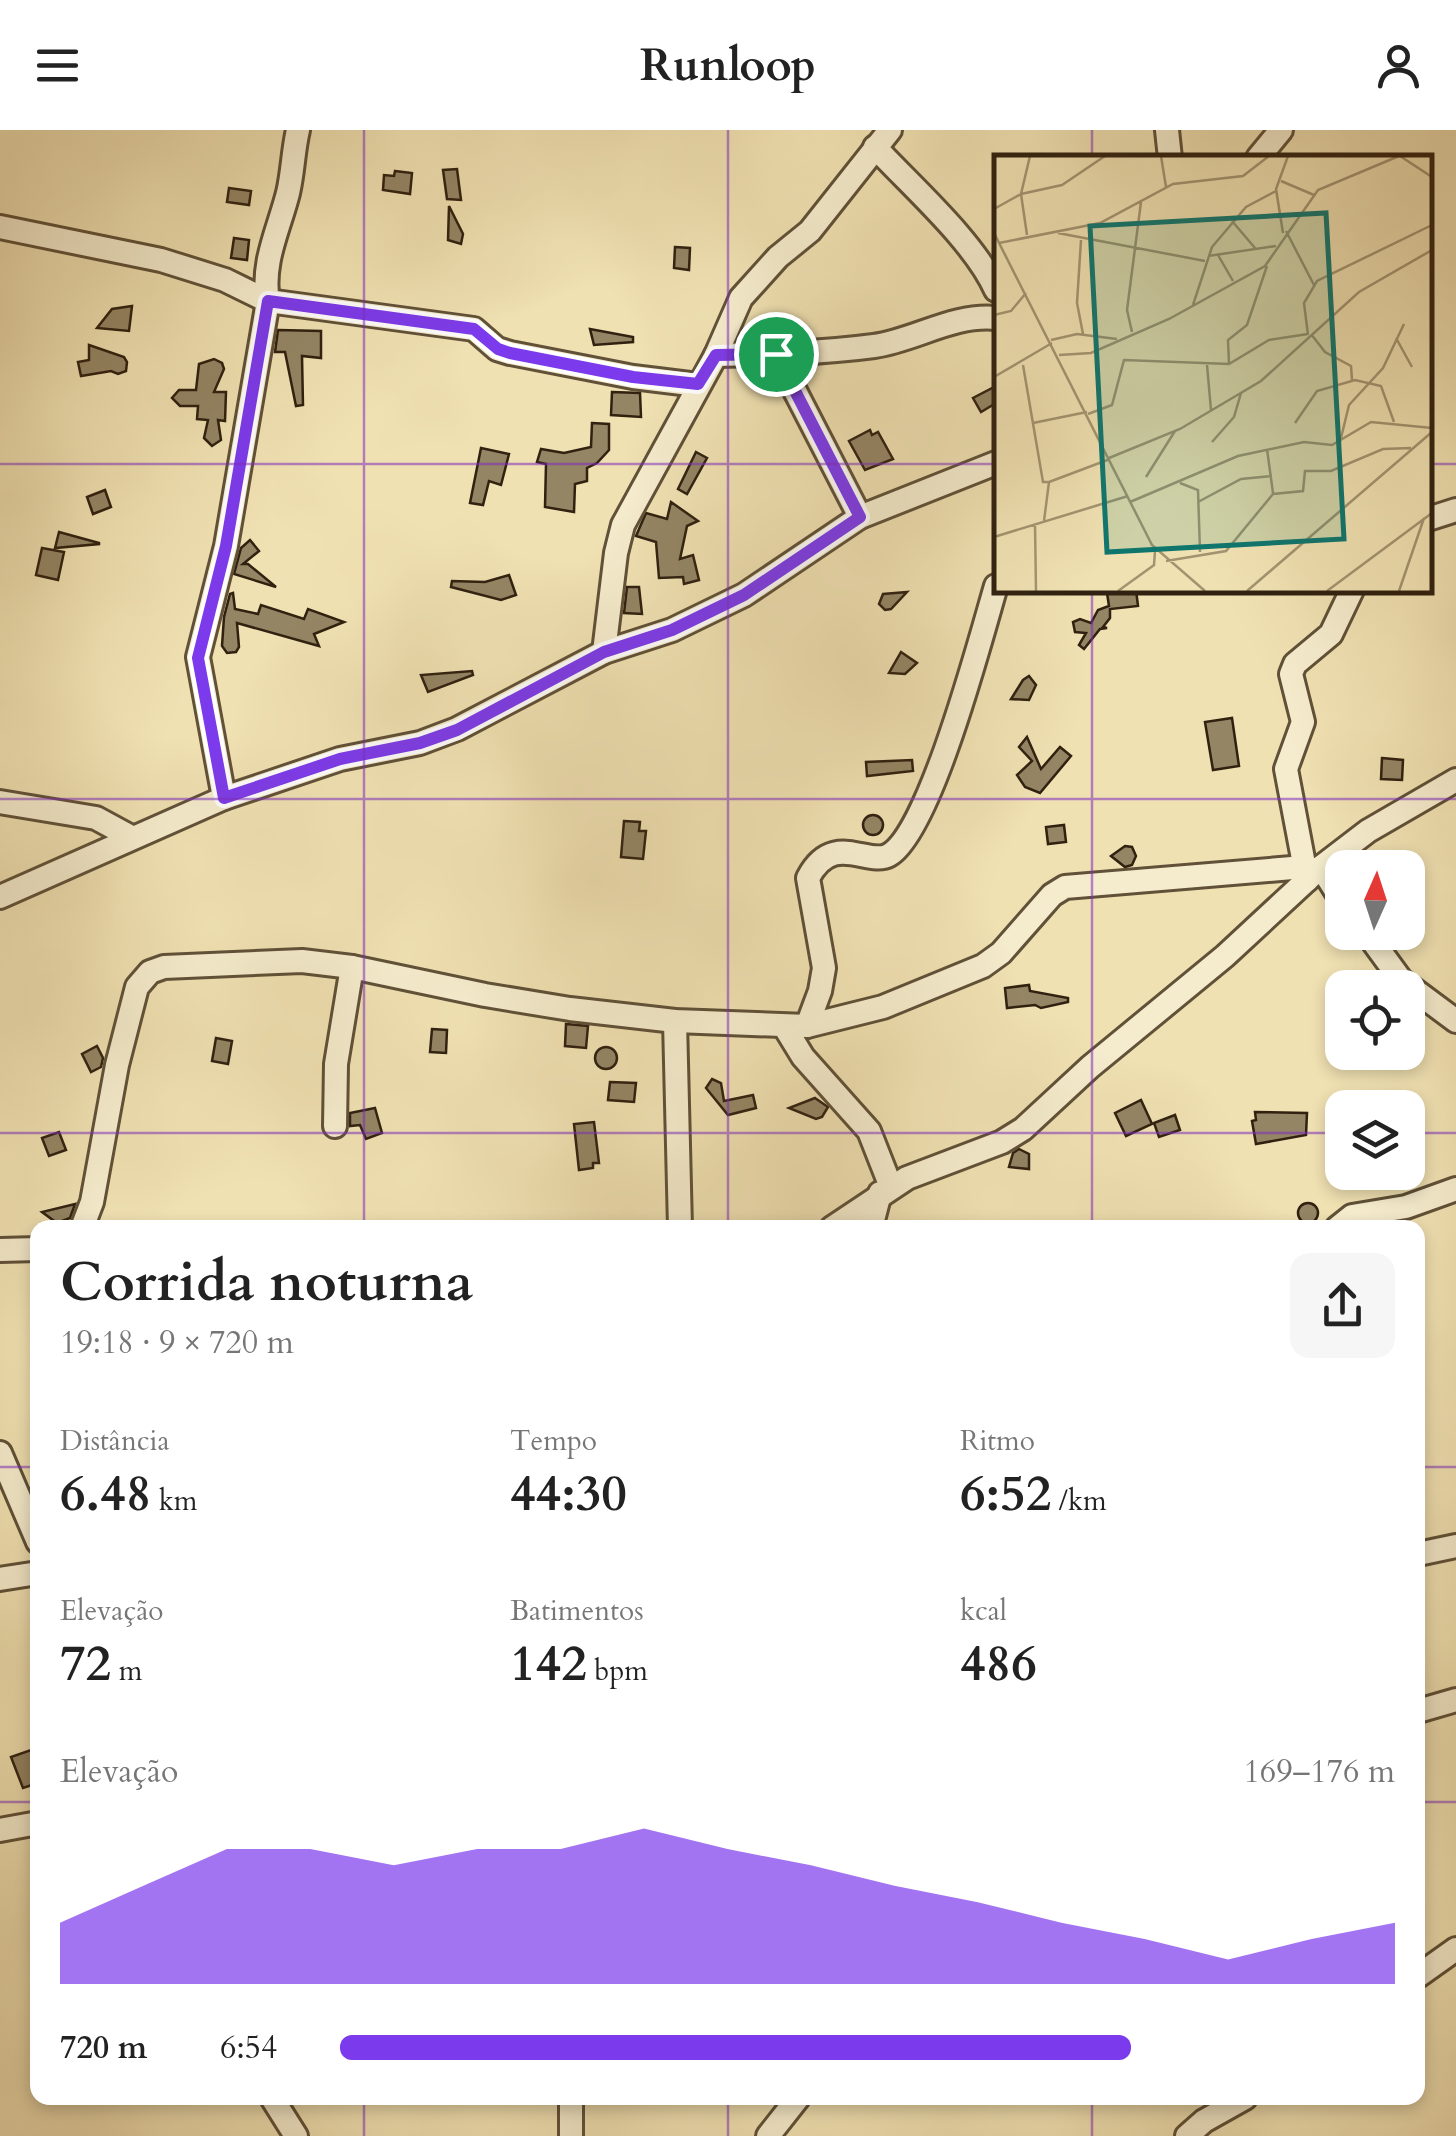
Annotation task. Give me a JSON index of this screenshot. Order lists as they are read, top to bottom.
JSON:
{
  "north": "top",
  "page": {
    "header": "Runloop",
    "heading": ["Corrida noturna", "19:18 · 9 × 720 m"],
    "stats": [
      ["Distância", "6.48 km"],
      ["Tempo", "44:30"],
      ["Ritmo", "6:52 /km"],
      ["Elevação", "72 m"],
      ["Batimentos", "142 bpm"],
      ["kcal", "486"]
    ],
    "chart": ["Elevação", "169–176 m"],
    "list": [
      {
        "name": "720 m",
        "note": "6:54"
      }
    ]
  }
}
